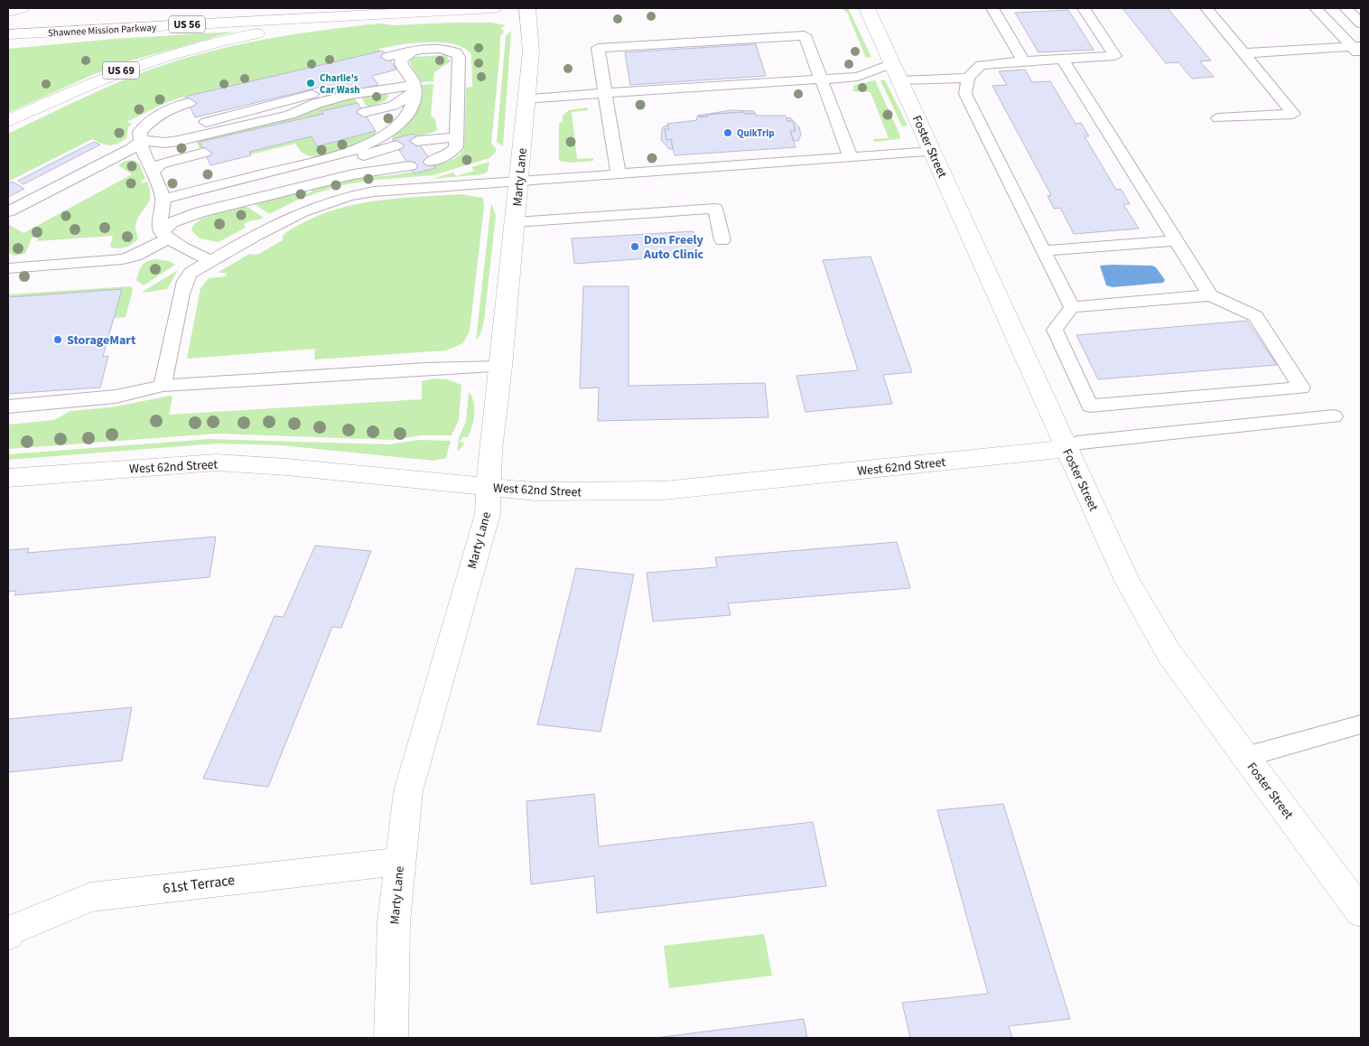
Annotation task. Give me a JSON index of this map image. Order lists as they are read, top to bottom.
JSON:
{
  "streets": {
    "main road": [
      "US 56",
      "Shawnee Mission Parkway",
      "US 69",
      "Foster Street",
      "Marty Lane",
      "West 62nd Street",
      "61st Terrace"
    ]
  },
  "crossings": [
    ["Shawnee Mission Parkway", "US 69"],
    ["Foster Street", "West 62nd Street"],
    ["Marty Lane", "West 62nd Street"],
    ["Marty Lane", "61st Terrace"]
  ],
  "places": [
    "Charlie's Car Wash",
    "QuikTrip",
    "Don Freely Auto Clinic",
    "StorageMart"
  ]
}
